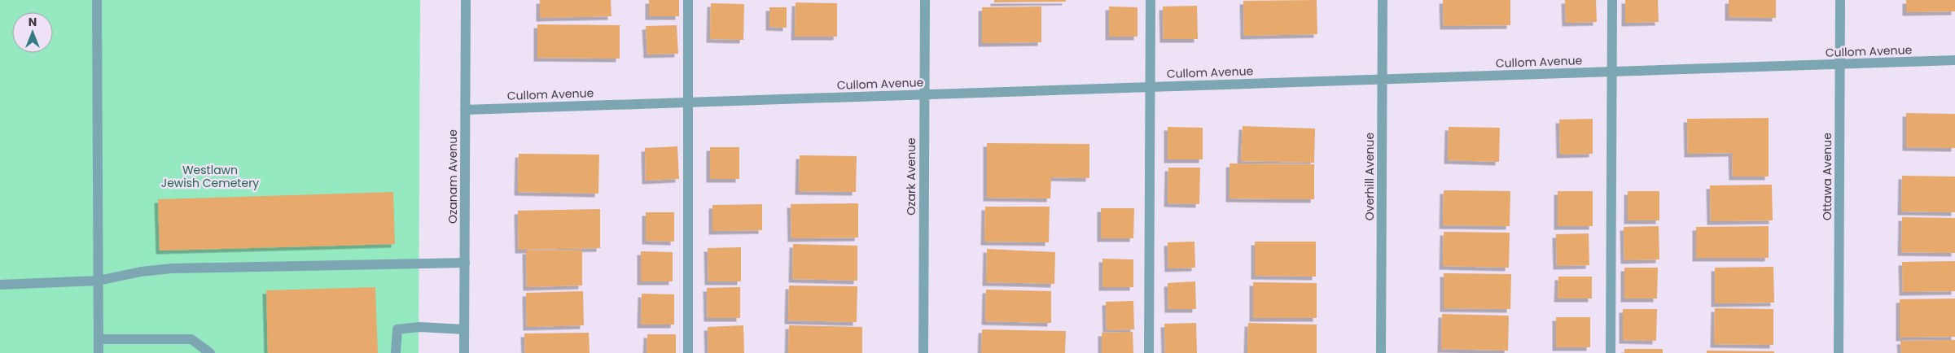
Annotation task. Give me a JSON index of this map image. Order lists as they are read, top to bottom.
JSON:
{
  "streets": {
    "street": [
      "Cullom Avenue",
      "Ozanam Avenue",
      "Ozark Avenue",
      "Overhill Avenue",
      "Ottawa Avenue"
    ]
  },
  "crossings": [
    ["Cullom Avenue", "Ozanam Avenue"],
    ["Cullom Avenue", "Ozark Avenue"],
    ["Cullom Avenue", "Overhill Avenue"],
    ["Cullom Avenue", "Ottawa Avenue"]
  ],
  "parks": ["Westlawn Jewish Cemetery"],
  "north": "top"
}
